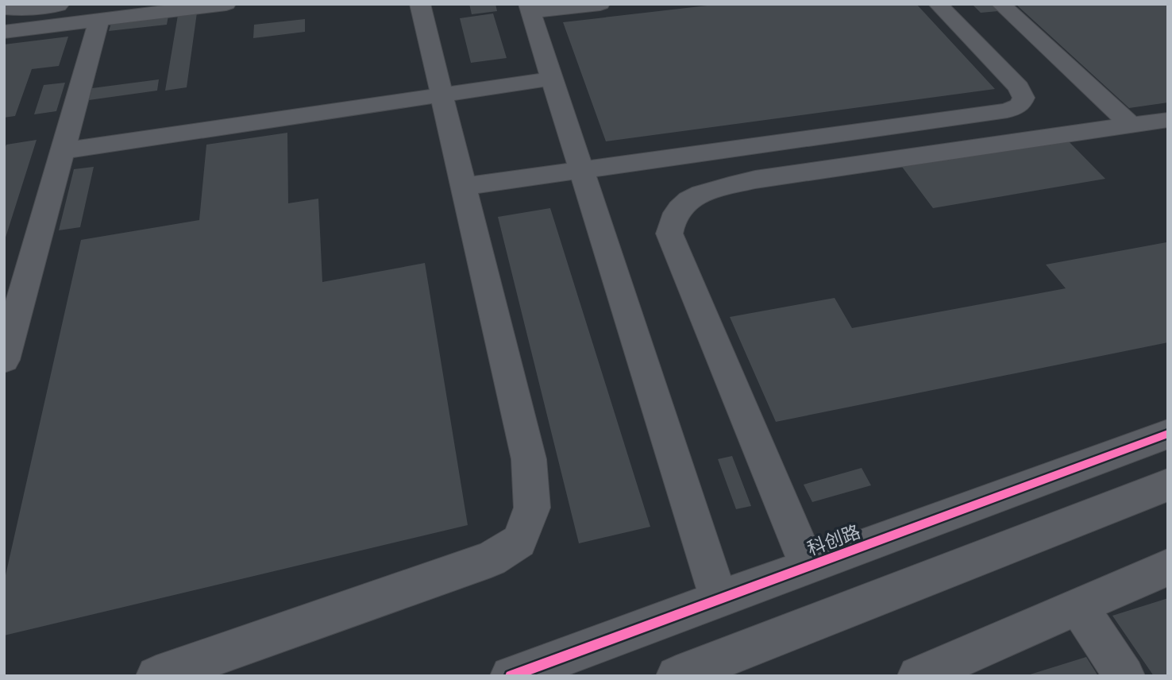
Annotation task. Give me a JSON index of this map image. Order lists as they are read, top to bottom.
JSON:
{
  "streets": {
    "street": ["科创路"]
  }
}
